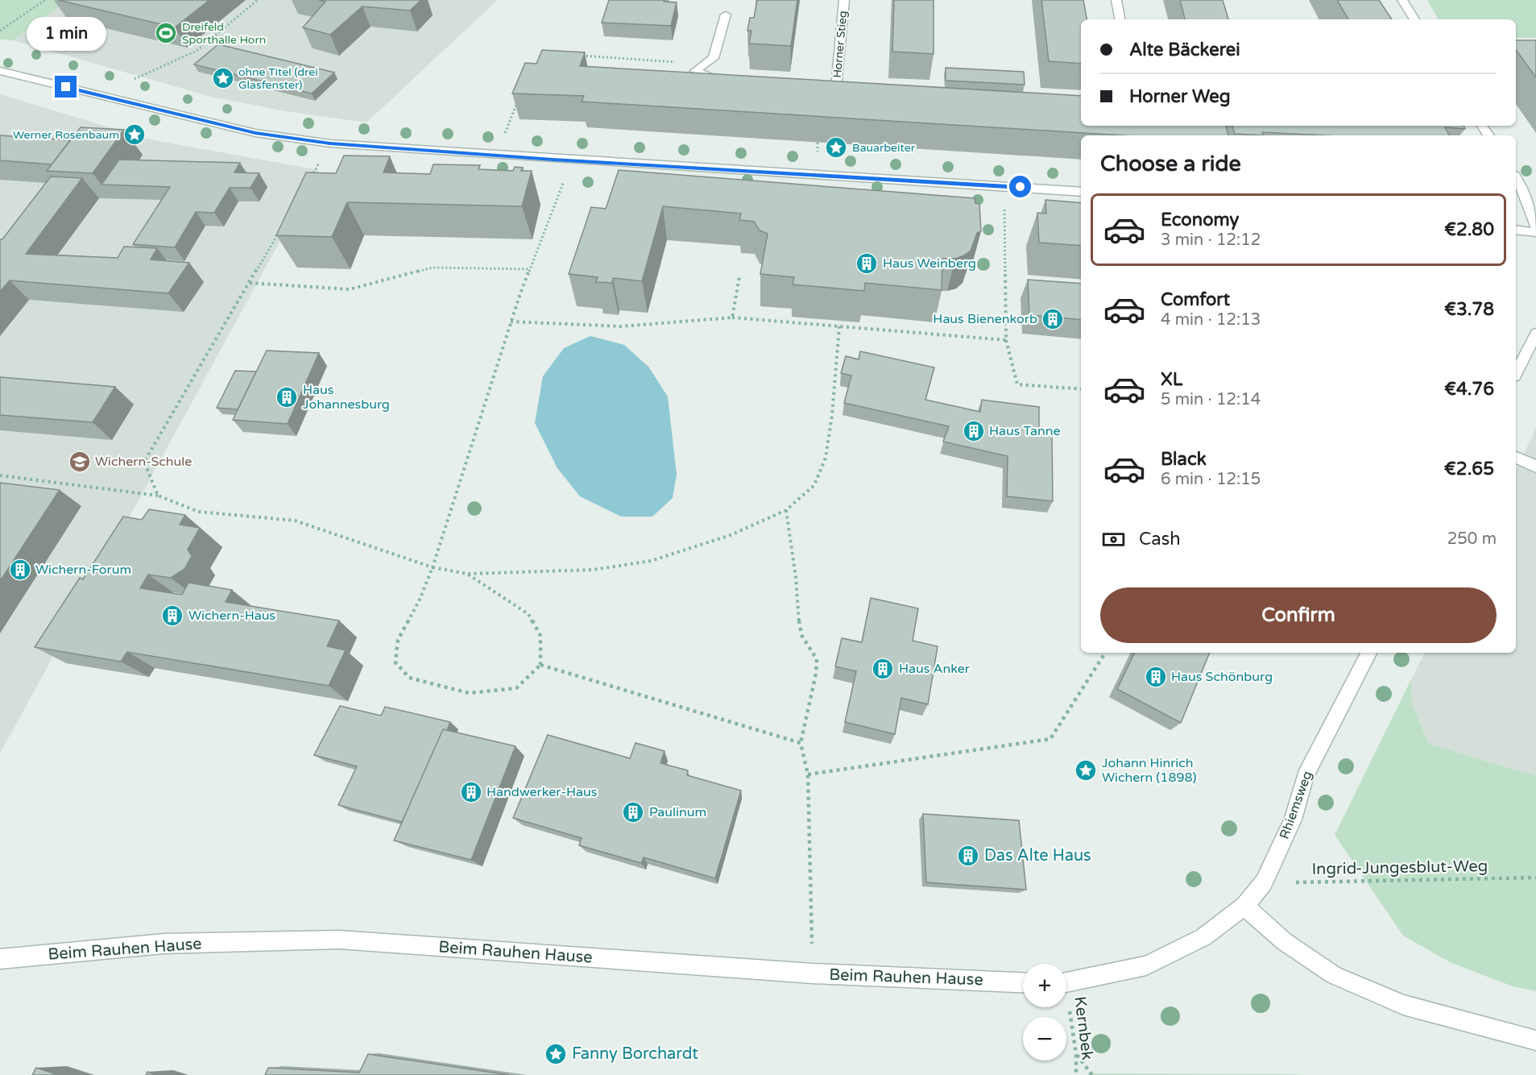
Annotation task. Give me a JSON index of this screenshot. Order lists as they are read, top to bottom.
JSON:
{
  "streets": {
    "street": ["Horner Stieg", "Rhiemsweg", "Beim Rauhen Hause"],
    "path": ["Ingrid-Jungesblut-Weg", "Kernbek"]
  },
  "crossings": [
    ["Rhiemsweg", "Ingrid-Jungesblut-Weg"]
  ],
  "places": {
    "sports": ["Dreifeld Sporthalle Horn"],
    "place": [
      "ohne Titel (drei Glasfenster)",
      "Werner Rosenbaum",
      "Bauarbeiter",
      "Johann Hinrich Wichern (1898)",
      "Fanny Borchardt"
    ],
    "building": [
      "Haus Weinberg",
      "Haus Bienenkorb",
      "Haus Johannesburg",
      "Haus Tanne",
      "Wichern-Forum",
      "Wichern-Haus",
      "Haus Anker",
      "Haus Schönburg",
      "Handwerker-Haus",
      "Paulinum",
      "Das Alte Haus"
    ],
    "school or university": ["Wichern-Schule"]
  },
  "page": {
    "bubble": "1 min",
    "banner": ["Alte Bäckerei", "Horner Weg"],
    "heading": "Choose a ride",
    "list": [
      {
        "name": "Economy",
        "note": "3 min · 12:12",
        "value": "€2.80"
      },
      {
        "name": "Comfort",
        "note": "4 min · 12:13",
        "value": "€3.78"
      },
      {
        "name": "XL",
        "note": "5 min · 12:14",
        "value": "€4.76"
      },
      {
        "name": "Black",
        "note": "6 min · 12:15",
        "value": "€2.65"
      }
    ],
    "pay": ["Cash", "250 m"],
    "buttons": "Confirm",
    "map_buttons": ["+", "−"]
  }
}
